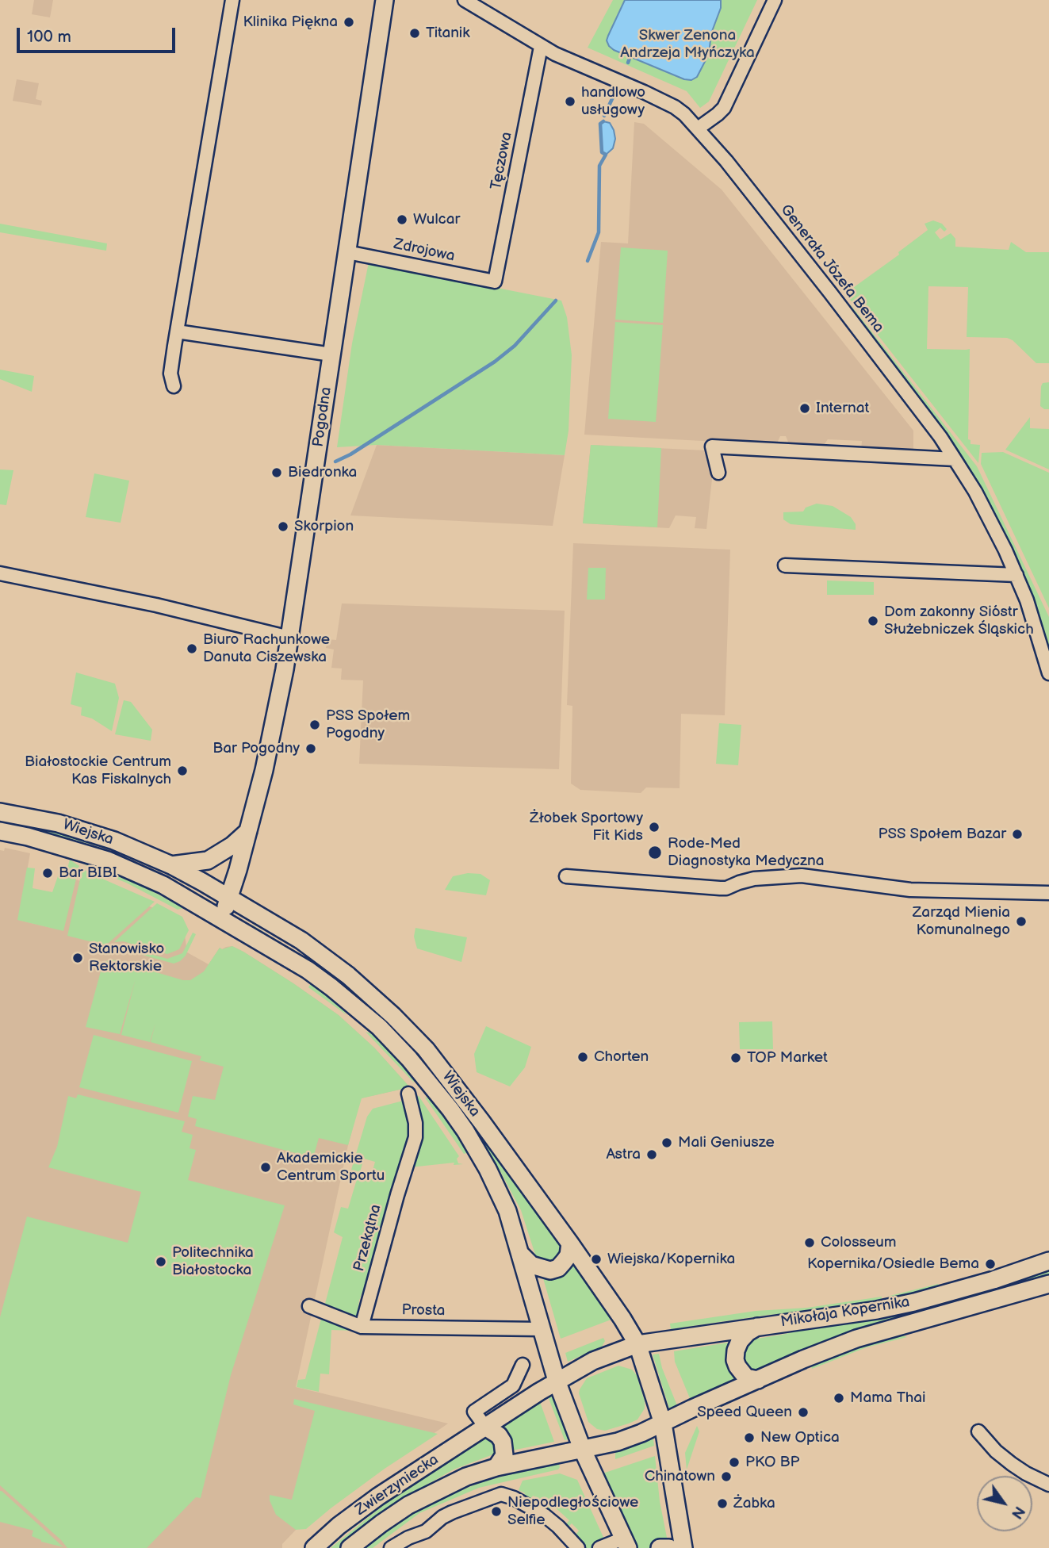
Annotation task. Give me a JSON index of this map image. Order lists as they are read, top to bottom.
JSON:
{
  "streets": {
    "main road": [
      "Pogodna",
      "Wiejska",
      "Mikołaja Kopernika",
      "Zwierzyniecka"
    ],
    "street": [
      "Tęczowa",
      "Zdrojowa",
      "Generała Józefa Bema",
      "Przekątna",
      "Prosta"
    ]
  },
  "crossings": [
    ["Tęczowa", "Zdrojowa"],
    ["Tęczowa", "Generała Józefa Bema"],
    ["Zdrojowa", "Pogodna"],
    ["Pogodna", "Wiejska"],
    ["Wiejska", "Prosta"],
    ["Wiejska", "Mikołaja Kopernika"],
    ["Wiejska", "Zwierzyniecka"],
    ["Przekątna", "Prosta"],
    ["Mikołaja Kopernika", "Zwierzyniecka"]
  ],
  "parks": ["Skwer Zenona Andrzeja Młyńczyka"],
  "places": [
    "Klinika Piękna",
    "Titanik",
    "handlowo usługowy",
    "Wulcar",
    "Internat",
    "Biedronka",
    "Skorpion",
    "Dom zakonny Sióstr Służebniczek Śląskich",
    "Biuro Rachunkowe Danuta Ciszewska",
    "PSS Społem Pogodny",
    "Bar Pogodny",
    "Białostockie Centrum Kas Fiskalnych",
    "Żłobek Sportowy Fit Kids",
    "PSS Społem Bazar",
    "Rode-Med Diagnostyka Medyczna",
    "Bar BIBI",
    "Zarząd Mienia Komunalnego",
    "Stanowisko Rektorskie",
    "Chorten",
    "TOP Market",
    "Mali Geniusze",
    "Astra",
    "Akademickie Centrum Sportu",
    "Colosseum",
    "Wiejska/Kopernika",
    "Politechnika Białostocka",
    "Kopernika/Osiedle Bema",
    "Mama Thai",
    "Speed Queen",
    "New Optica",
    "PKO BP",
    "Chinatown",
    "Żabka",
    "Niepodległościowe Selfie"
  ],
  "scale_bar": "100 m",
  "north": "bottom right"
}
